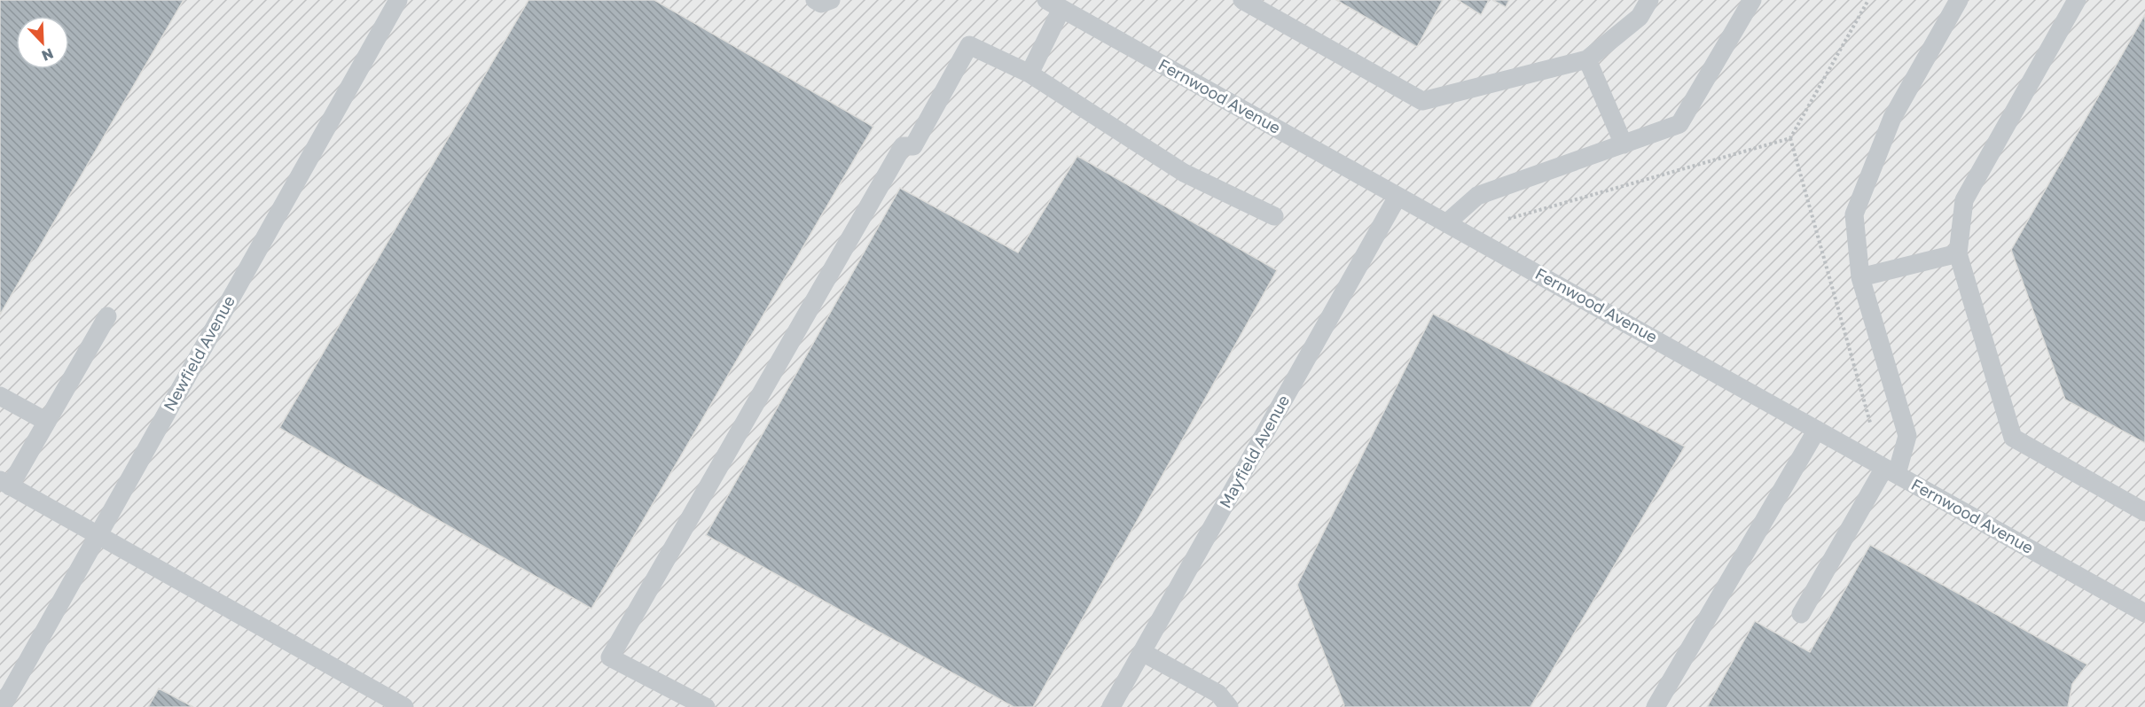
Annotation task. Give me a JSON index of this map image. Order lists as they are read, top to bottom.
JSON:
{
  "streets": {
    "lane": ["Fernwood Avenue", "Newfield Avenue", "Mayfield Avenue"]
  },
  "crossings": [
    ["Fernwood Avenue", "Mayfield Avenue"]
  ],
  "north": "bottom right"
}
